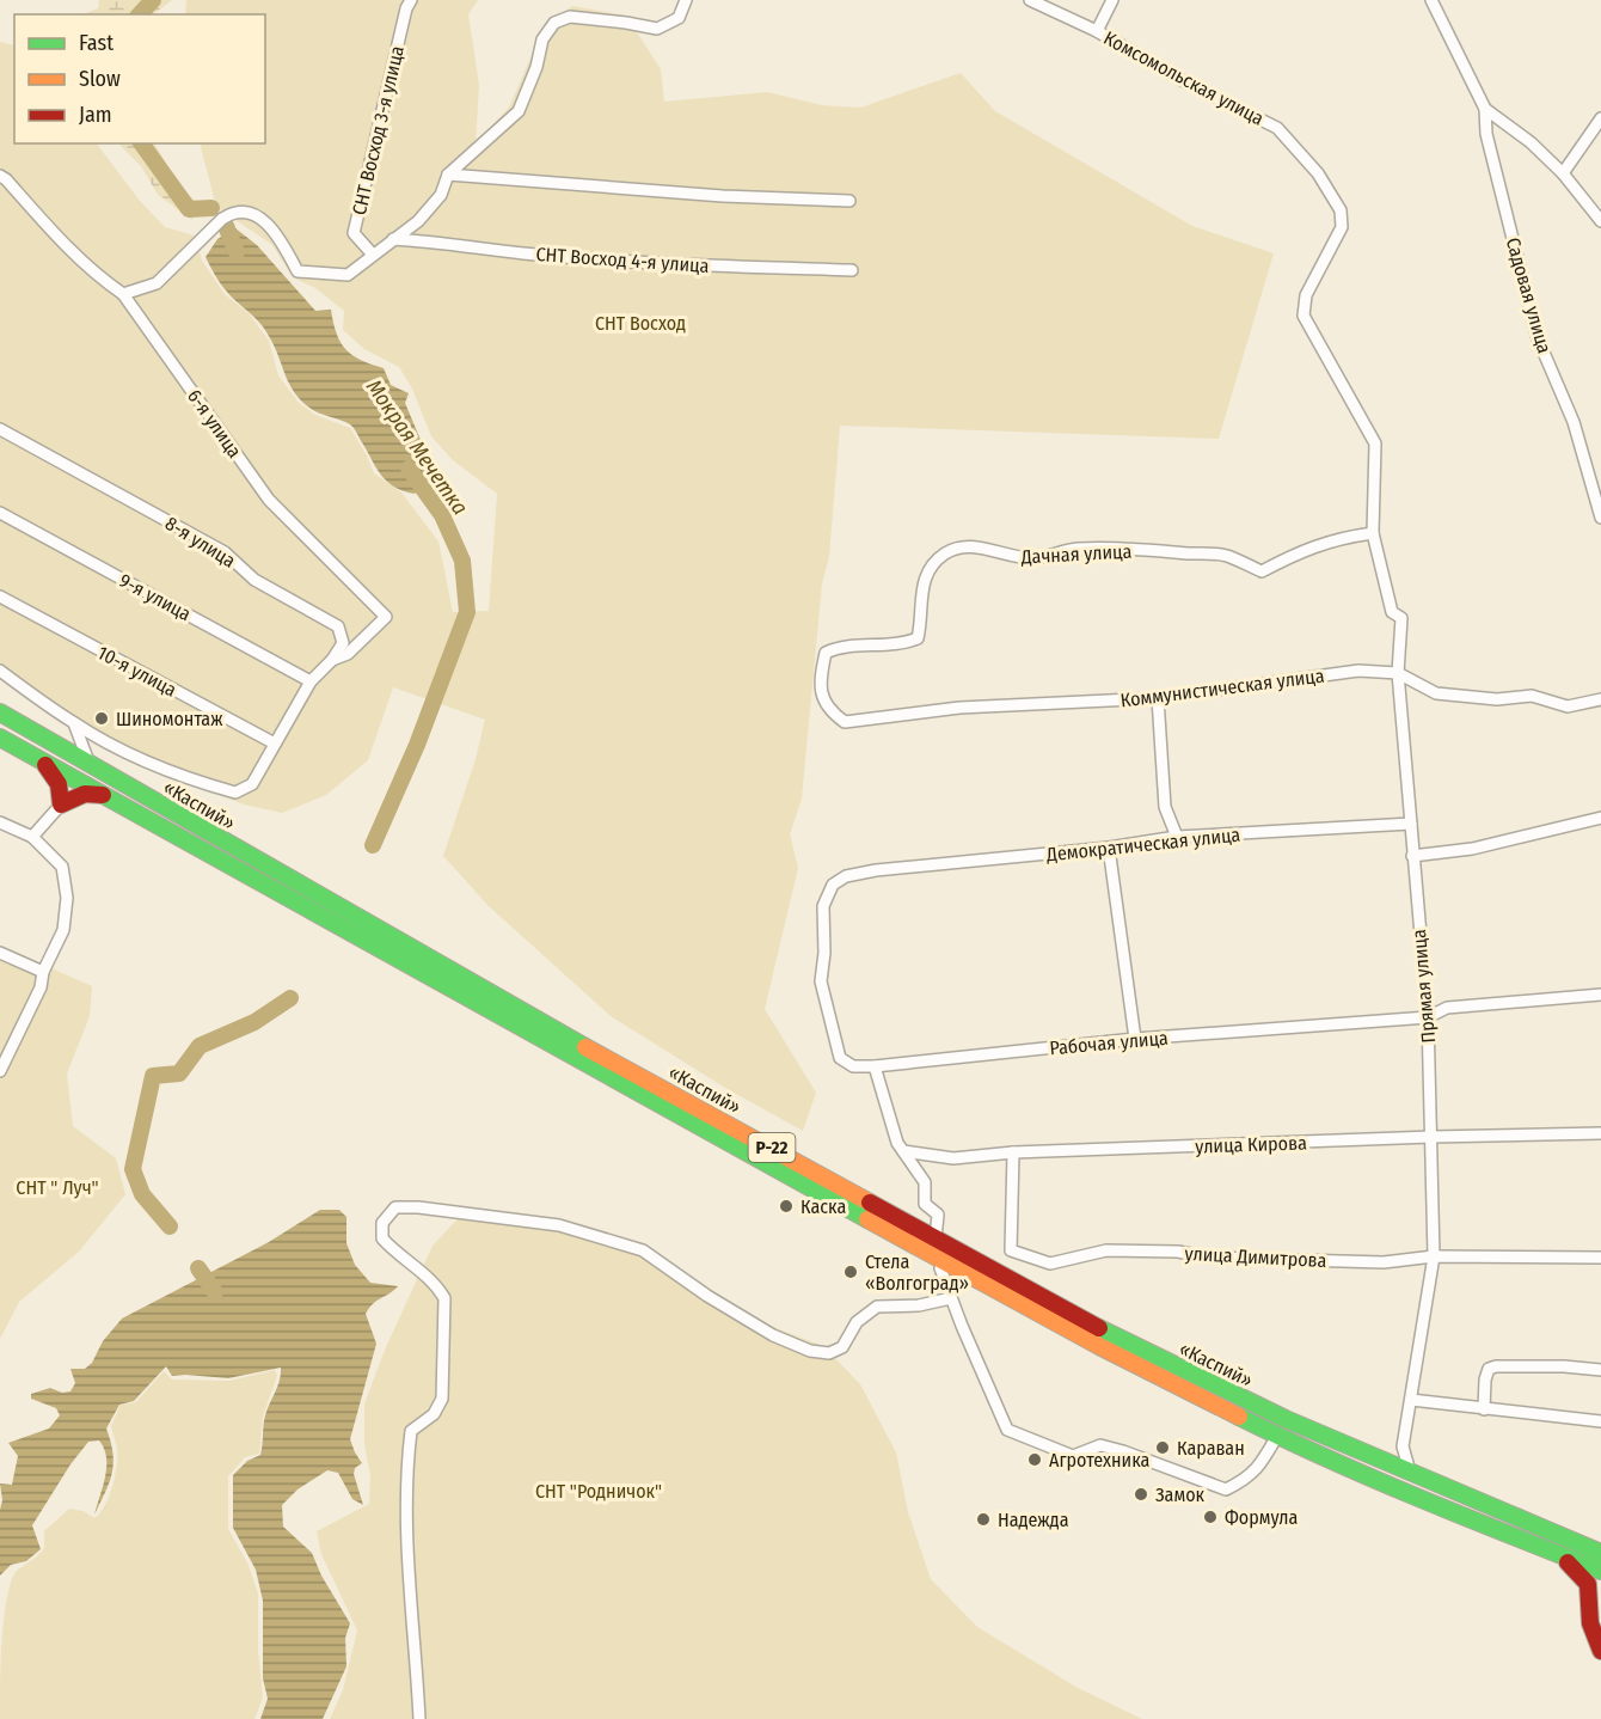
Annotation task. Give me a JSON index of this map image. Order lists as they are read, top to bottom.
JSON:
{
  "streets": {
    "highway": ["«Каспий»", "Р-22"],
    "street": [
      "Комсомольская улица",
      "СНТ Восход 3-я улица",
      "СНТ Восход 4-я улица",
      "Садовая улица",
      "6-я улица",
      "8-я улица",
      "Дачная улица",
      "9-я улица",
      "10-я улица",
      "Коммунистическая улица",
      "Демократическая улица",
      "Прямая улица",
      "Рабочая улица",
      "улица Кирова",
      "улица Димитрова"
    ]
  },
  "crossings": [
    ["Комсомольская улица", "Дачная улица"],
    ["Комсомольская улица", "Прямая улица"],
    ["6-я улица", "8-я улица"],
    ["Дачная улица", "Коммунистическая улица"],
    ["Дачная улица", "Прямая улица"],
    ["Коммунистическая улица", "Прямая улица"],
    ["«Каспий»", "Р-22"],
    ["Демократическая улица", "Прямая улица"],
    ["Демократическая улица", "Рабочая улица"],
    ["Прямая улица", "Рабочая улица"],
    ["Прямая улица", "улица Кирова"],
    ["Прямая улица", "улица Димитрова"],
    ["улица Кирова", "улица Димитрова"]
  ],
  "water": ["Мокрая Мечетка"],
  "parks": ["СНТ Восход", "СНТ \" Луч\"", "СНТ \"Родничок\""],
  "places": [
    "Шиномонтаж",
    "Каска",
    "Стела «Волгоград»",
    "Караван",
    "Агротехника",
    "Замок",
    "Формула",
    "Надежда"
  ],
  "legend": ["Fast", "Slow", "Jam"]
}
